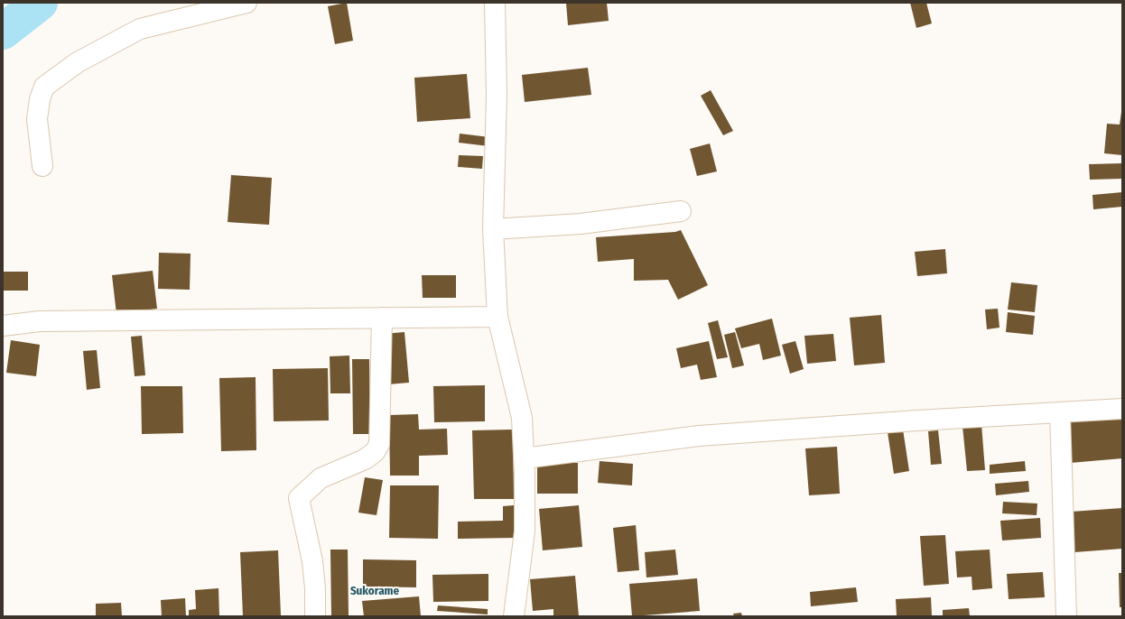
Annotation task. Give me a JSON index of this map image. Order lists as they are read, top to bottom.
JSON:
{
  "districts": ["Sukorame"]
}
